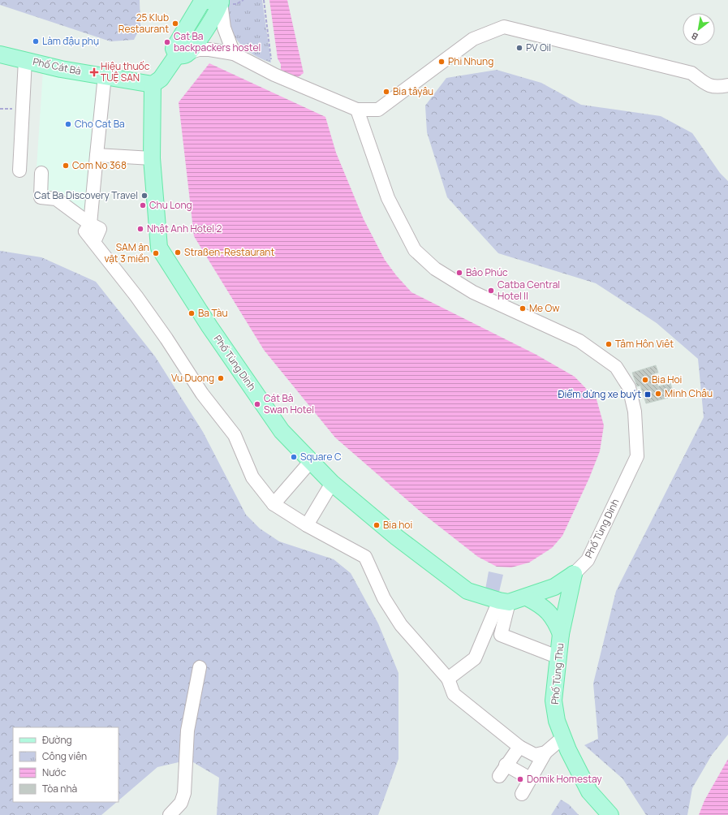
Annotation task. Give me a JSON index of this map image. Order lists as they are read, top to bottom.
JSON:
{
  "streets": {
    "main road": ["Phố Cát Bà", "Phố Tùng Dinh", "Phố Tùng Thu"]
  },
  "crossings": [
    ["Phố Cát Bà", "Phố Tùng Dinh"],
    ["Phố Tùng Dinh", "Phố Tùng Thu"]
  ],
  "places": {
    "other": [
      "25 Klub Restaurant",
      "Làm đậu phụ",
      "Cat Ba backpackers hostel",
      "PV Oil",
      "Phi Nhung",
      "Bia tâyâu",
      "Cho Cat Ba",
      "Com No 368",
      "Cat Ba Discovery Travel",
      "Chu Long",
      "Nhật Anh Hotel 2",
      "Straßen-Restaurant",
      "SAM ăn vặt 3 miền",
      "Bảo Phúc",
      "Catba Central Hotel II",
      "Me Ow",
      "Ba Tàu",
      "Tâm Hôn Viêt",
      "Vu Duong",
      "Bia Hoi",
      "Minh Châu",
      "Cát Bà Swan Hotel",
      "Square C",
      "Bia hoi",
      "Domik Homestay"
    ],
    "health": ["Hiệu thuốc TUỆ SAN"],
    "transit": ["Điểm dừng xe buýt"]
  },
  "legend": [
    "Đường",
    "Công viên",
    "Nước",
    "Tòa nhà"
  ],
  "north": "bottom left"
}
